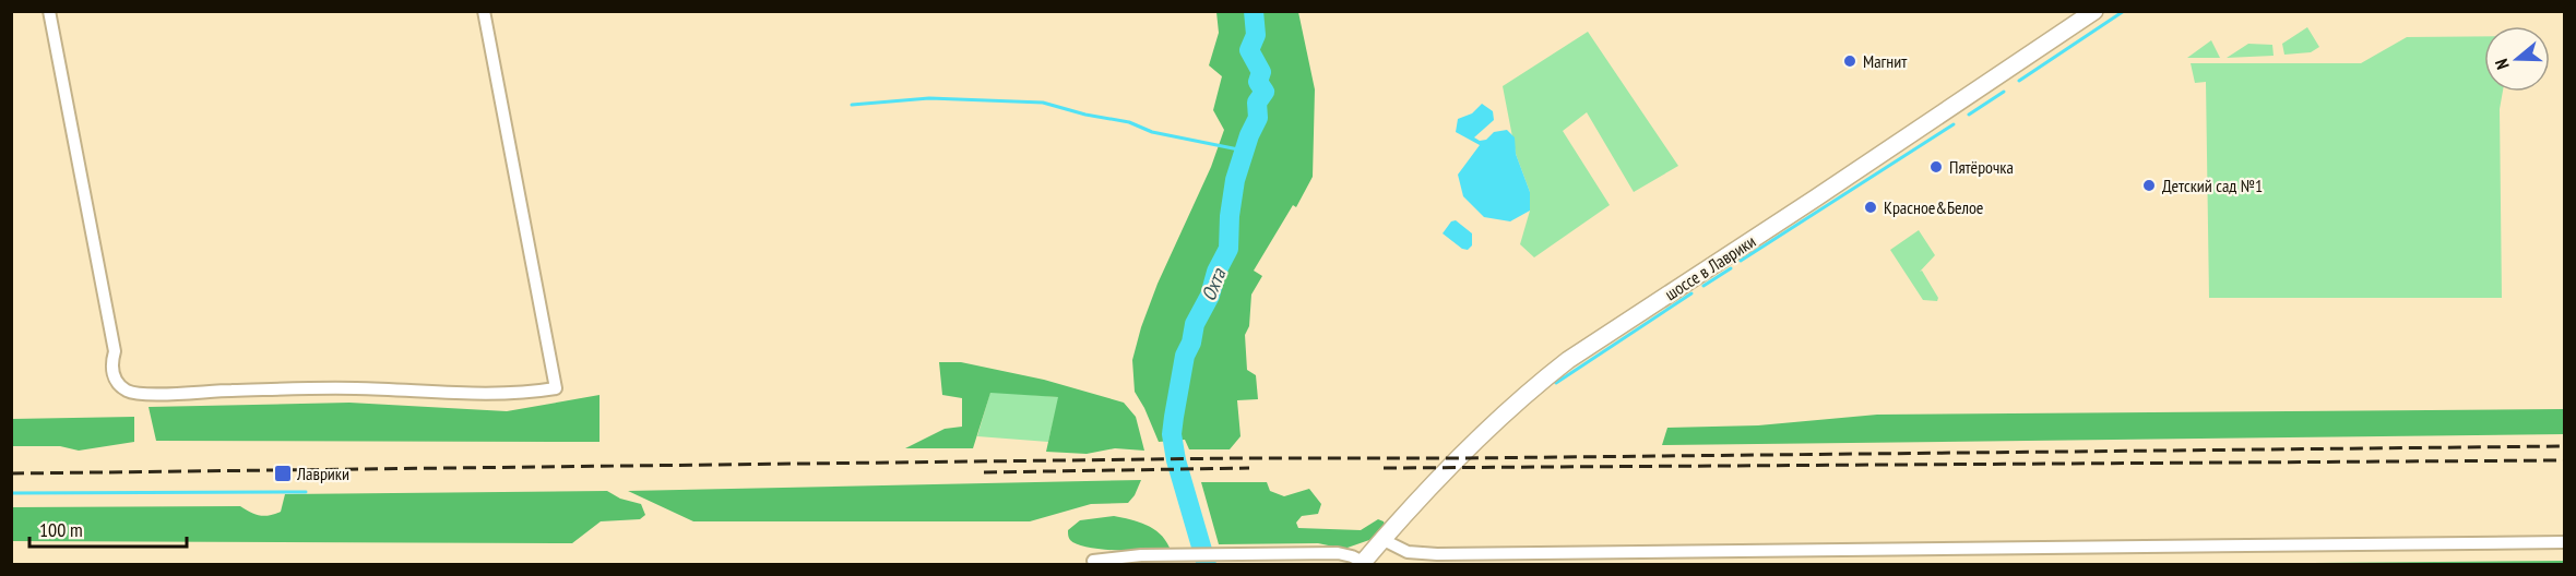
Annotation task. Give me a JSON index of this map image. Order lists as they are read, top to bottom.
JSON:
{
  "streets": {
    "street": ["шоссе в Лаврики"]
  },
  "water": ["Охта"],
  "places": {
    "other": [
      "Магнит",
      "Пятёрочка",
      "Детский сад №1",
      "Красное&Белое"
    ],
    "transit": ["Лаврики"]
  },
  "scale_bar": "100 m",
  "north": "left"
}
